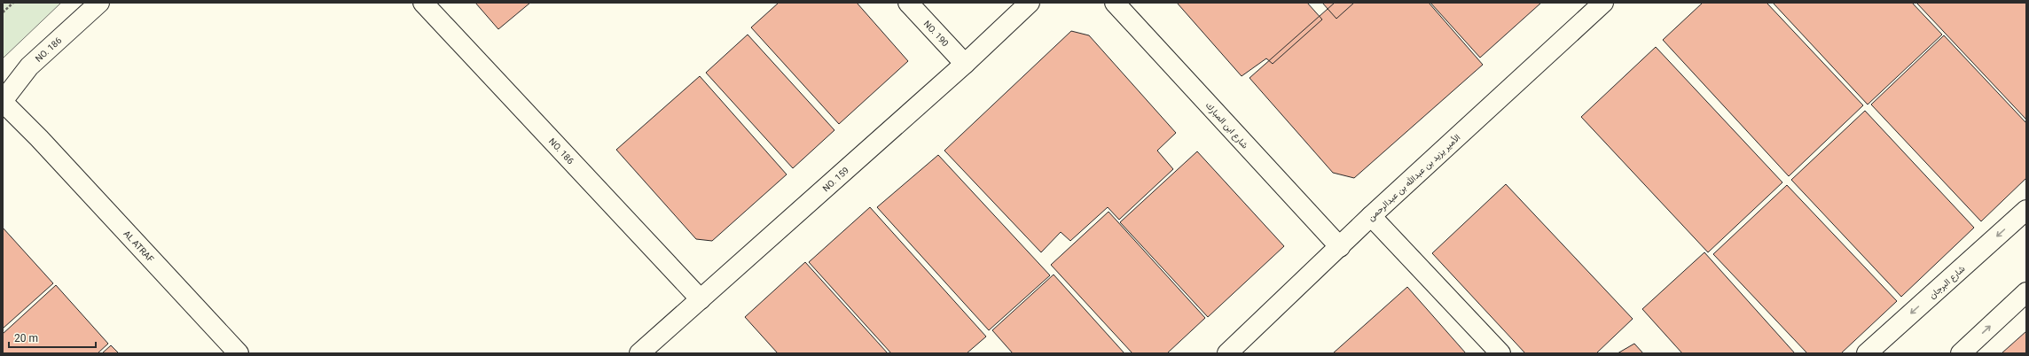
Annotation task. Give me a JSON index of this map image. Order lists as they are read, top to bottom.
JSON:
{
  "streets": {
    "street": [
      "NO. 190",
      "NO. 186",
      "شارع ابن المبارك",
      "الأمير يزيد بن عبدالله بن عبدالرحمن",
      "NO. 159",
      "AL ATRAF",
      "شارع البرجان"
    ]
  },
  "crossings": [
    ["NO. 190", "NO. 159"],
    ["NO. 186", "NO. 159"],
    ["NO. 186", "AL ATRAF"],
    ["شارع ابن المبارك", "الأمير يزيد بن عبدالله بن عبدالرحمن"]
  ],
  "scale_bar": "20 m"
}
